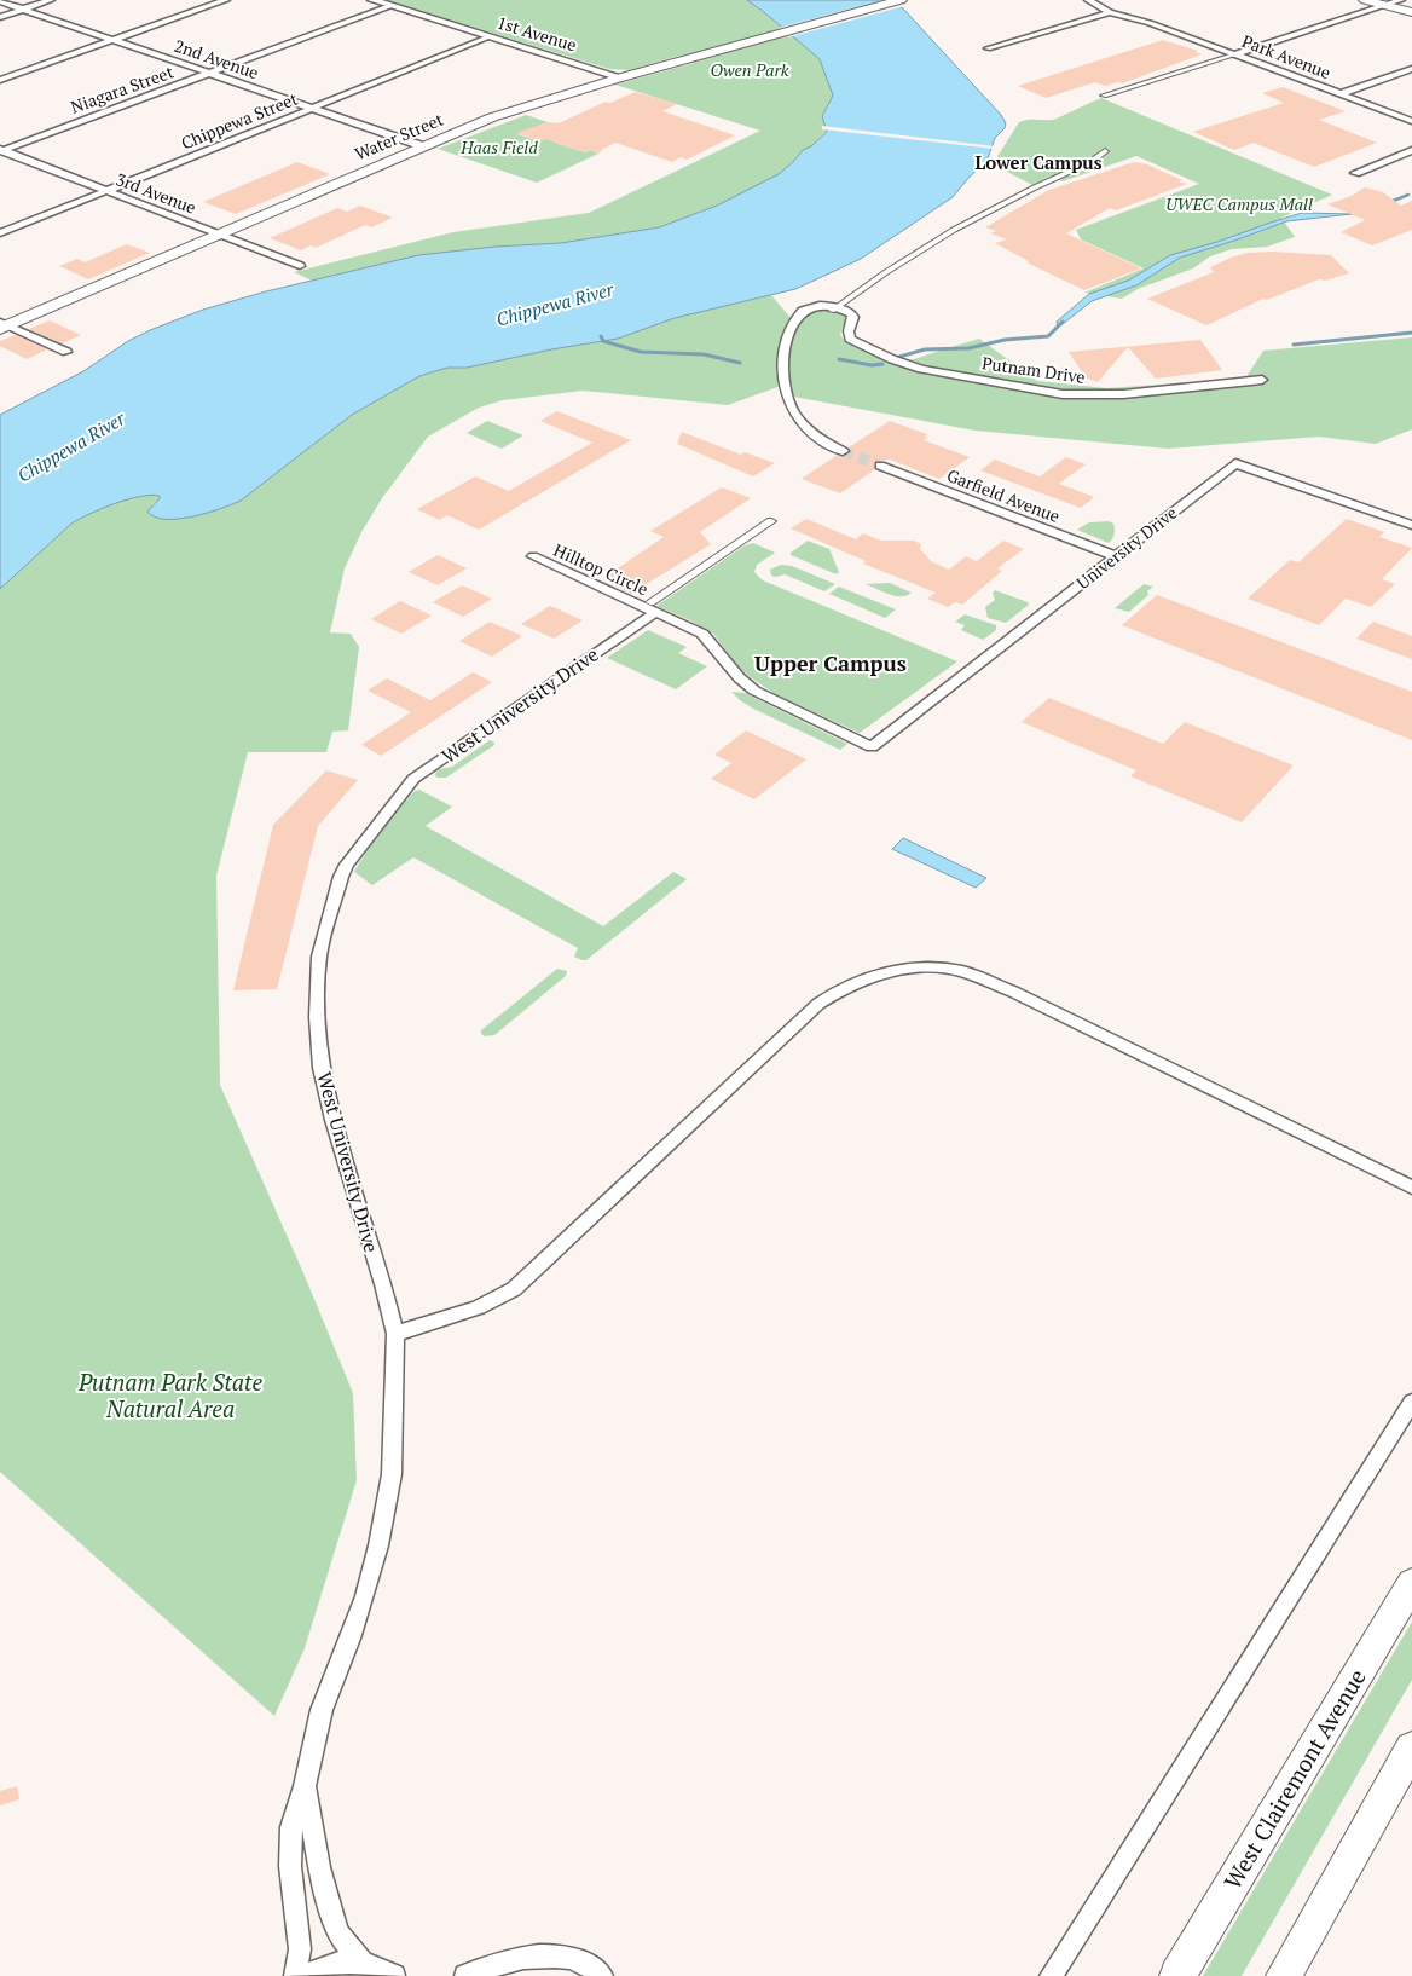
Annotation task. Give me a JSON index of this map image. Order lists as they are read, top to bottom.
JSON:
{
  "streets": {
    "main road": ["Water Street", "West Clairemont Avenue"],
    "street": [
      "1st Avenue",
      "Park Avenue",
      "2nd Avenue",
      "Niagara Street",
      "Chippewa Street",
      "3rd Avenue",
      "Putnam Drive",
      "Garfield Avenue",
      "University Drive",
      "Hilltop Circle",
      "West University Drive"
    ]
  },
  "crossings": [
    ["1st Avenue", "Niagara Street"],
    ["1st Avenue", "Chippewa Street"],
    ["1st Avenue", "Water Street"],
    ["2nd Avenue", "Niagara Street"],
    ["2nd Avenue", "Chippewa Street"],
    ["2nd Avenue", "Water Street"],
    ["Niagara Street", "3rd Avenue"],
    ["Chippewa Street", "3rd Avenue"],
    ["Water Street", "3rd Avenue"],
    ["Garfield Avenue", "University Drive"],
    ["University Drive", "Hilltop Circle"],
    ["University Drive", "West University Drive"],
    ["Hilltop Circle", "West University Drive"]
  ],
  "districts": ["Lower Campus", "Upper Campus"],
  "water": ["Chippewa River"],
  "parks": [
    "Owen Park",
    "Haas Field",
    "UWEC Campus Mall",
    "Putnam Park State Natural Area"
  ]
}
